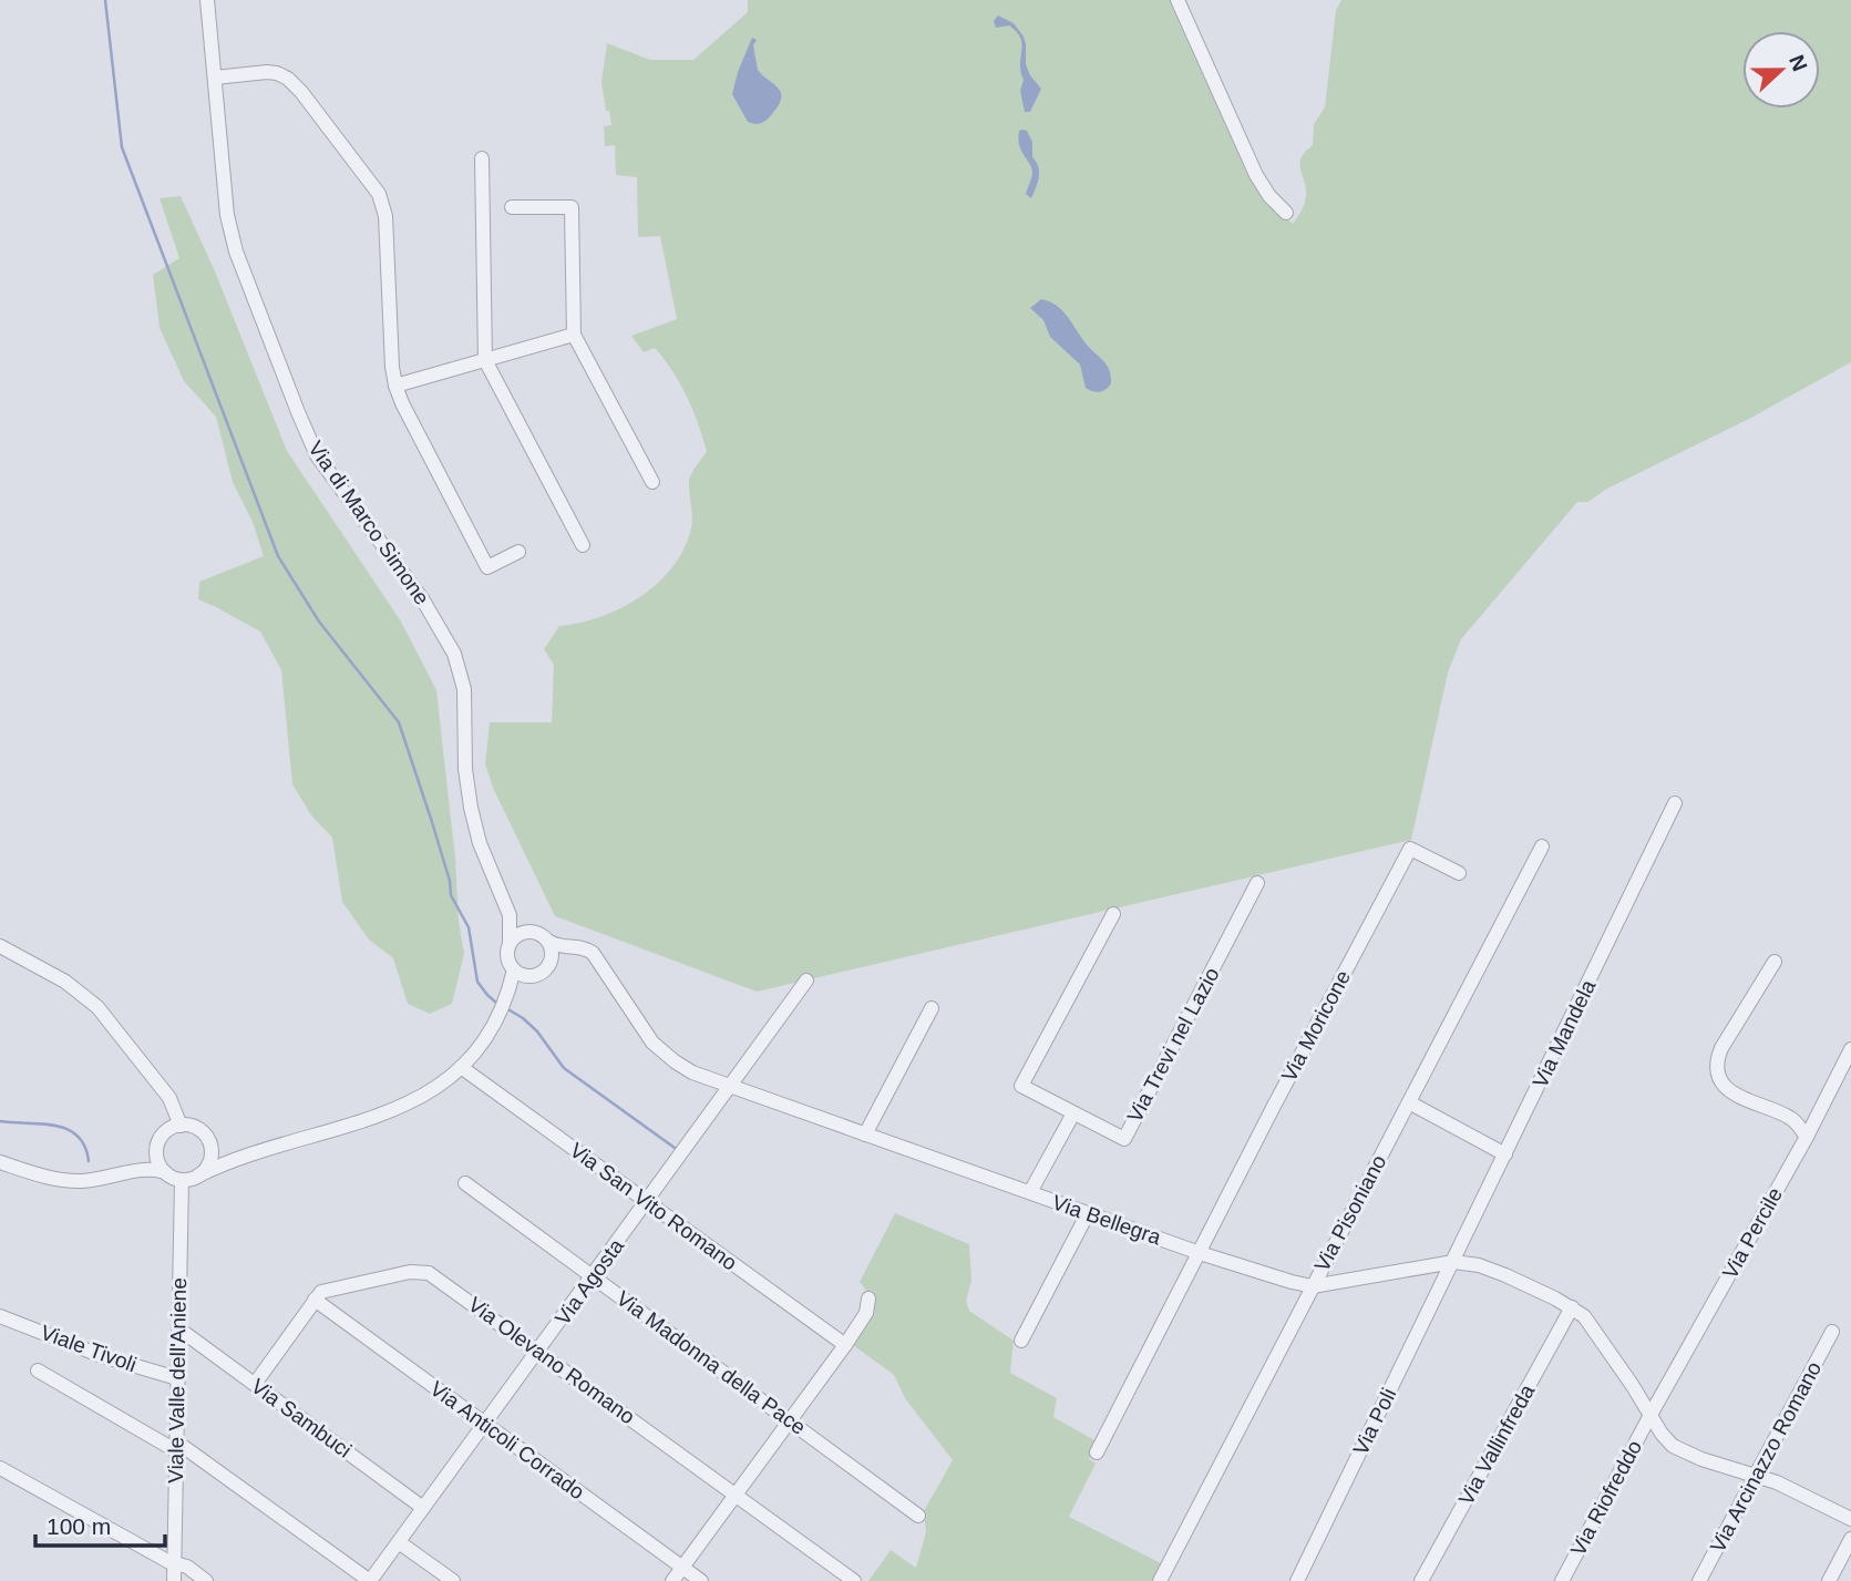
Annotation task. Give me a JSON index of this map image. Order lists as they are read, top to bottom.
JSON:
{
  "streets": {
    "street": [
      "Via di Marco Simone",
      "Via Moricone",
      "Via Mandela",
      "Via Trevi nel Lazio",
      "Via San Vito Romano",
      "Via Pisoniano",
      "Via Bellegra",
      "Via Percile",
      "Via Agosta",
      "Viale Tivoli",
      "Via Olevano Romano",
      "Via Madonna della Pace",
      "Viale Valle dell'Aniene",
      "Via Sambuci",
      "Via Poli",
      "Via Anticoli Corrado",
      "Via Vallinfreda",
      "Via Arcinazzo Romano",
      "Via Riofreddo"
    ]
  },
  "crossings": [
    ["Via di Marco Simone", "Via Bellegra"],
    ["Via Moricone", "Via Bellegra"],
    ["Via Mandela", "Via Bellegra"],
    ["Via Mandela", "Via Poli"],
    ["Via San Vito Romano", "Via Agosta"],
    ["Via Pisoniano", "Via Bellegra"],
    ["Via Bellegra", "Via Percile"],
    ["Via Bellegra", "Via Agosta"],
    ["Via Bellegra", "Via Poli"],
    ["Via Bellegra", "Via Vallinfreda"],
    ["Via Bellegra", "Via Arcinazzo Romano"],
    ["Via Bellegra", "Via Riofreddo"],
    ["Via Percile", "Via Riofreddo"],
    ["Via Agosta", "Via Olevano Romano"],
    ["Via Agosta", "Via Madonna della Pace"],
    ["Via Agosta", "Via Sambuci"],
    ["Via Agosta", "Via Anticoli Corrado"],
    ["Viale Tivoli", "Viale Valle dell'Aniene"],
    ["Via Olevano Romano", "Via Anticoli Corrado"],
    ["Viale Valle dell'Aniene", "Via Sambuci"]
  ],
  "scale_bar": "100 m",
  "north": "right"
}
